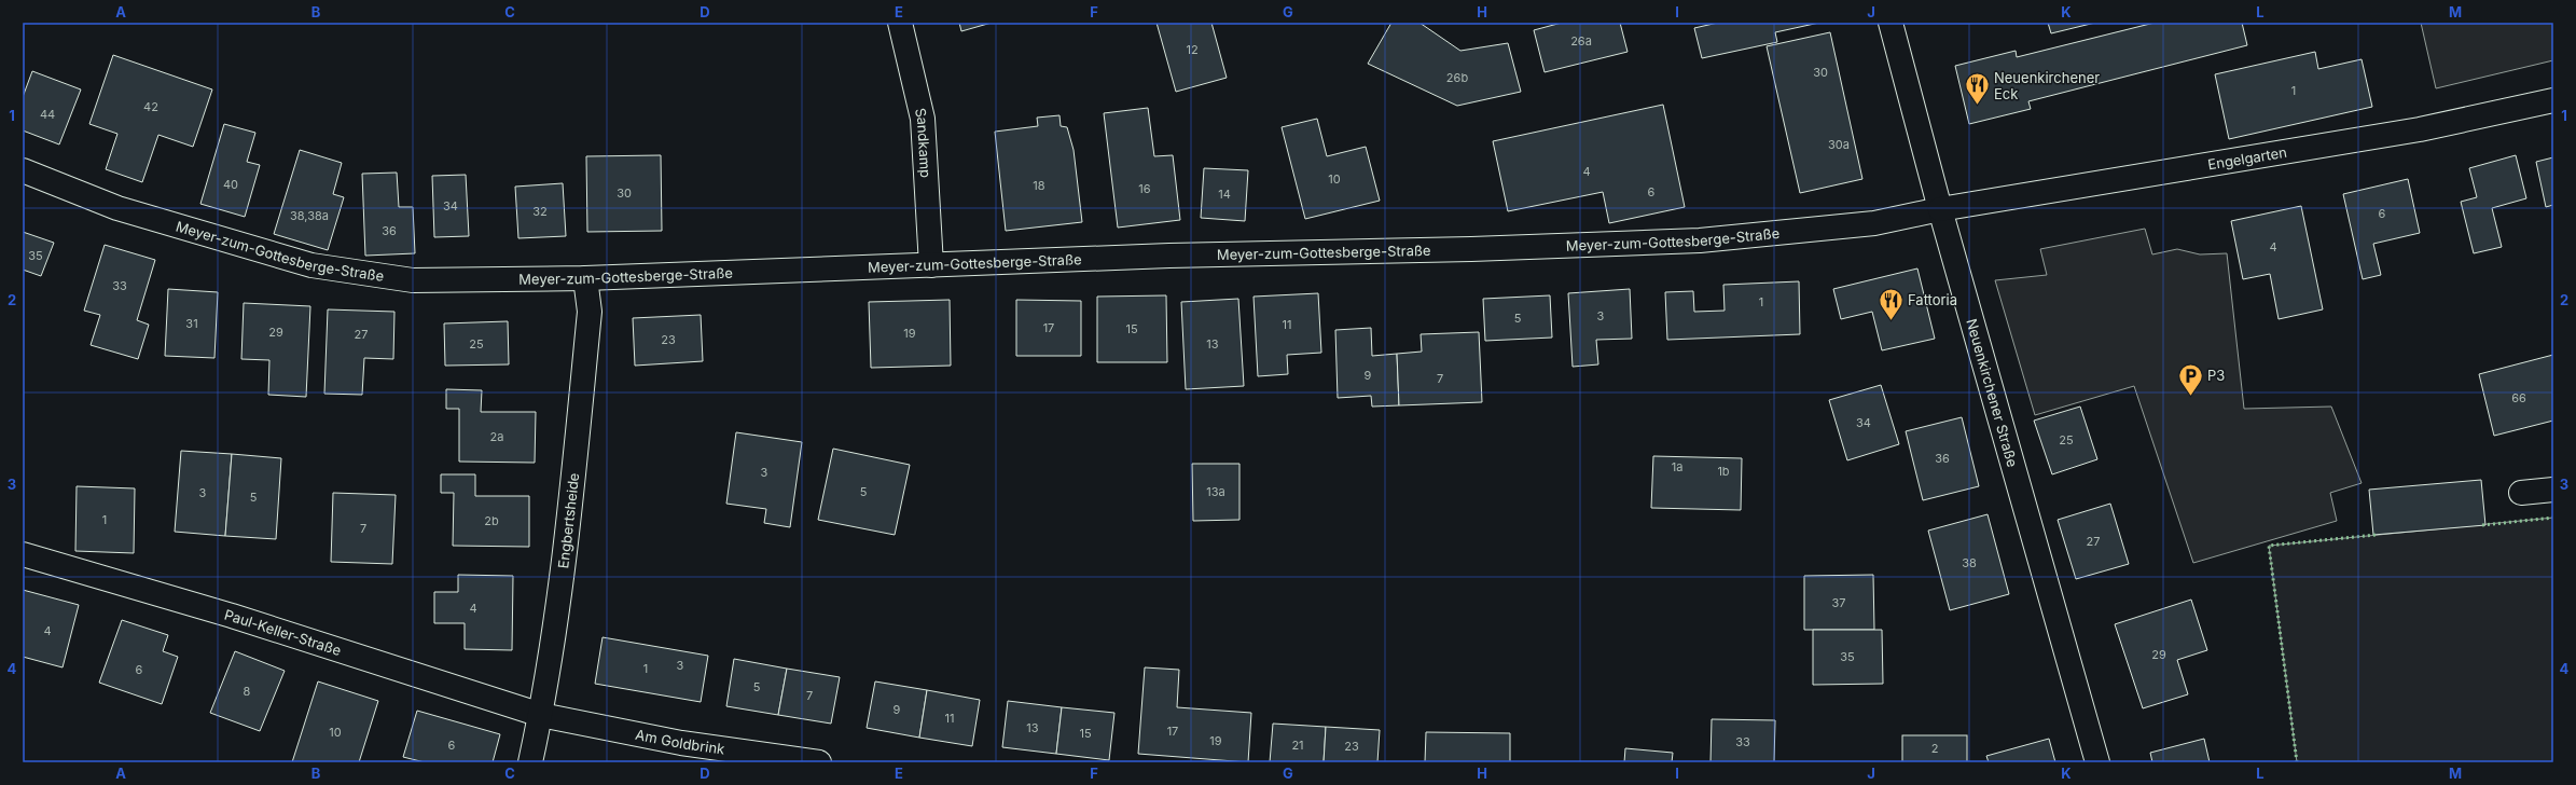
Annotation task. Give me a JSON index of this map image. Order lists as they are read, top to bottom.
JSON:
{
  "streets": {
    "street": [
      "Sandkamp",
      "Engelgarten",
      "Meyer-zum-Gottesberge-Straße",
      "Neuenkirchener Straße",
      "Engbertsheide",
      "Paul-Keller-Straße",
      "Am Goldbrink"
    ]
  },
  "crossings": [
    ["Sandkamp", "Meyer-zum-Gottesberge-Straße"],
    ["Engelgarten", "Meyer-zum-Gottesberge-Straße"],
    ["Engelgarten", "Neuenkirchener Straße"],
    ["Meyer-zum-Gottesberge-Straße", "Neuenkirchener Straße"],
    ["Meyer-zum-Gottesberge-Straße", "Engbertsheide"],
    ["Engbertsheide", "Paul-Keller-Straße"],
    ["Engbertsheide", "Am Goldbrink"],
    ["Paul-Keller-Straße", "Am Goldbrink"]
  ],
  "places": {
    "restaurant": ["Neuenkirchener Eck", "Fattoria"],
    "parking": ["P3"]
  },
  "house_numbers": [
    "26a",
    "12",
    "30",
    "26b",
    "1",
    "42",
    "44",
    "30a",
    "4",
    "10",
    "40",
    "18",
    "16",
    "6",
    "30",
    "14",
    "34",
    "32",
    "6",
    "38,38a",
    "36",
    "4",
    "35",
    "33",
    "1",
    "3",
    "5",
    "31",
    "11",
    "17",
    "15",
    "29",
    "19",
    "27",
    "23",
    "25",
    "13",
    "9",
    "7",
    "66",
    "34",
    "2a",
    "25",
    "36",
    "1a",
    "1b",
    "3",
    "5",
    "13a",
    "3",
    "5",
    "1",
    "2b",
    "7",
    "27",
    "38",
    "37",
    "4",
    "4",
    "29",
    "35",
    "3",
    "1",
    "6",
    "5",
    "8",
    "7",
    "9",
    "11",
    "13",
    "17",
    "10",
    "15",
    "19",
    "33",
    "6",
    "21",
    "23",
    "2"
  ],
  "grid": {
    "columns": [
      "A",
      "B",
      "C",
      "D",
      "E",
      "F",
      "G",
      "H",
      "I",
      "J",
      "K",
      "L",
      "M"
    ],
    "rows": [
      "1",
      "2",
      "3",
      "4"
    ]
  }
}
